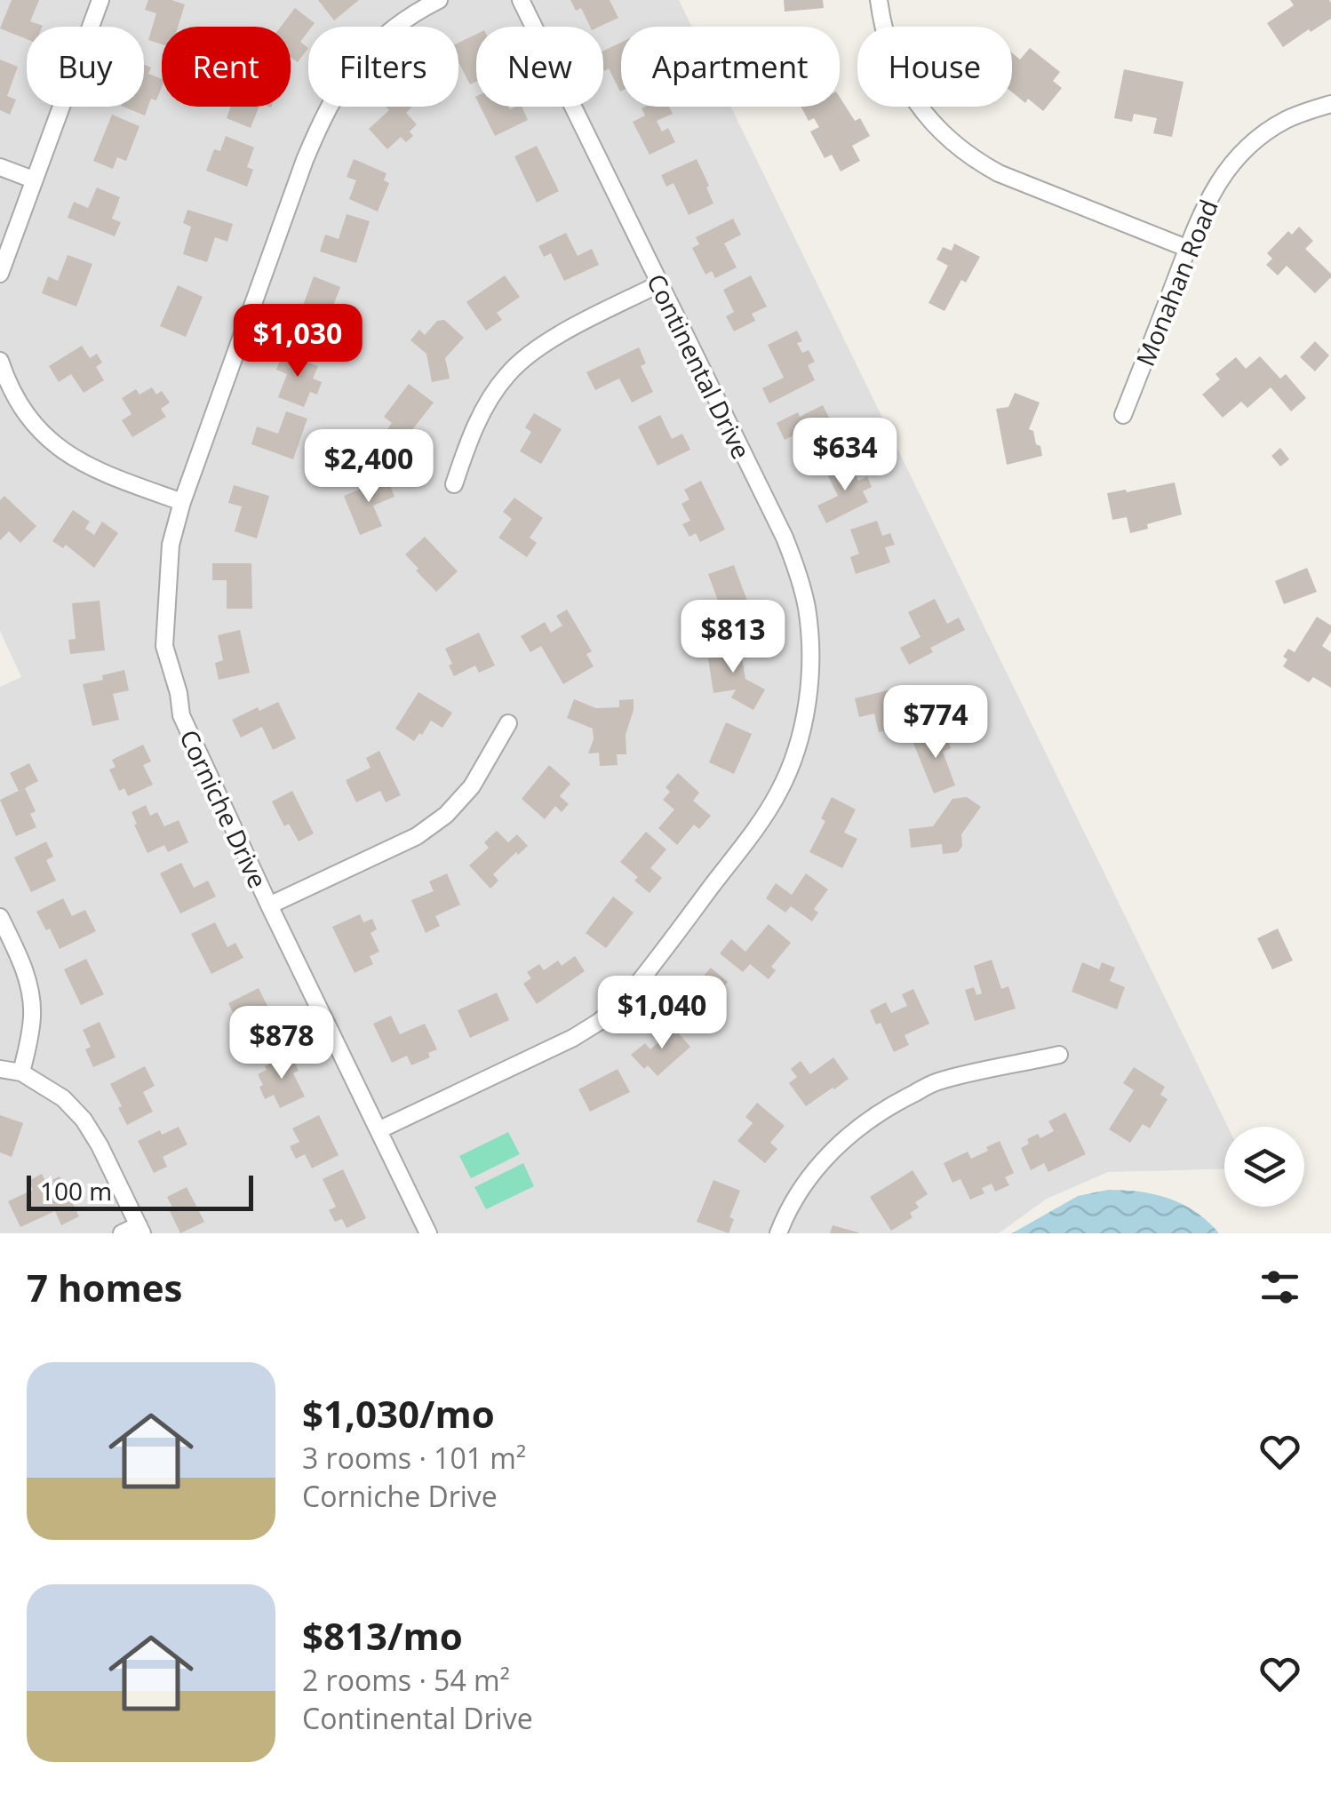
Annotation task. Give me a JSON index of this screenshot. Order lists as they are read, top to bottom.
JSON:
{
  "streets": {
    "street": ["Monahan Road", "Continental Drive", "Corniche Drive"]
  },
  "crossings": [
    ["Continental Drive", "Corniche Drive"]
  ],
  "scale_bar": "100 m",
  "page": {
    "chip": [
      "Buy",
      "Rent",
      "Filters",
      "New",
      "Apartment",
      "House"
    ],
    "price": [
      "$1,030",
      "$634",
      "$2,400",
      "$813",
      "$774",
      "$1,040",
      "$878"
    ],
    "scale": "100 m",
    "heading": "7 homes",
    "list": [
      {
        "name": "$1,030/mo",
        "note": "3 rooms · 101 m² · Corniche Drive"
      },
      {
        "name": "$813/mo",
        "note": "2 rooms · 54 m² · Continental Drive"
      }
    ]
  }
}
